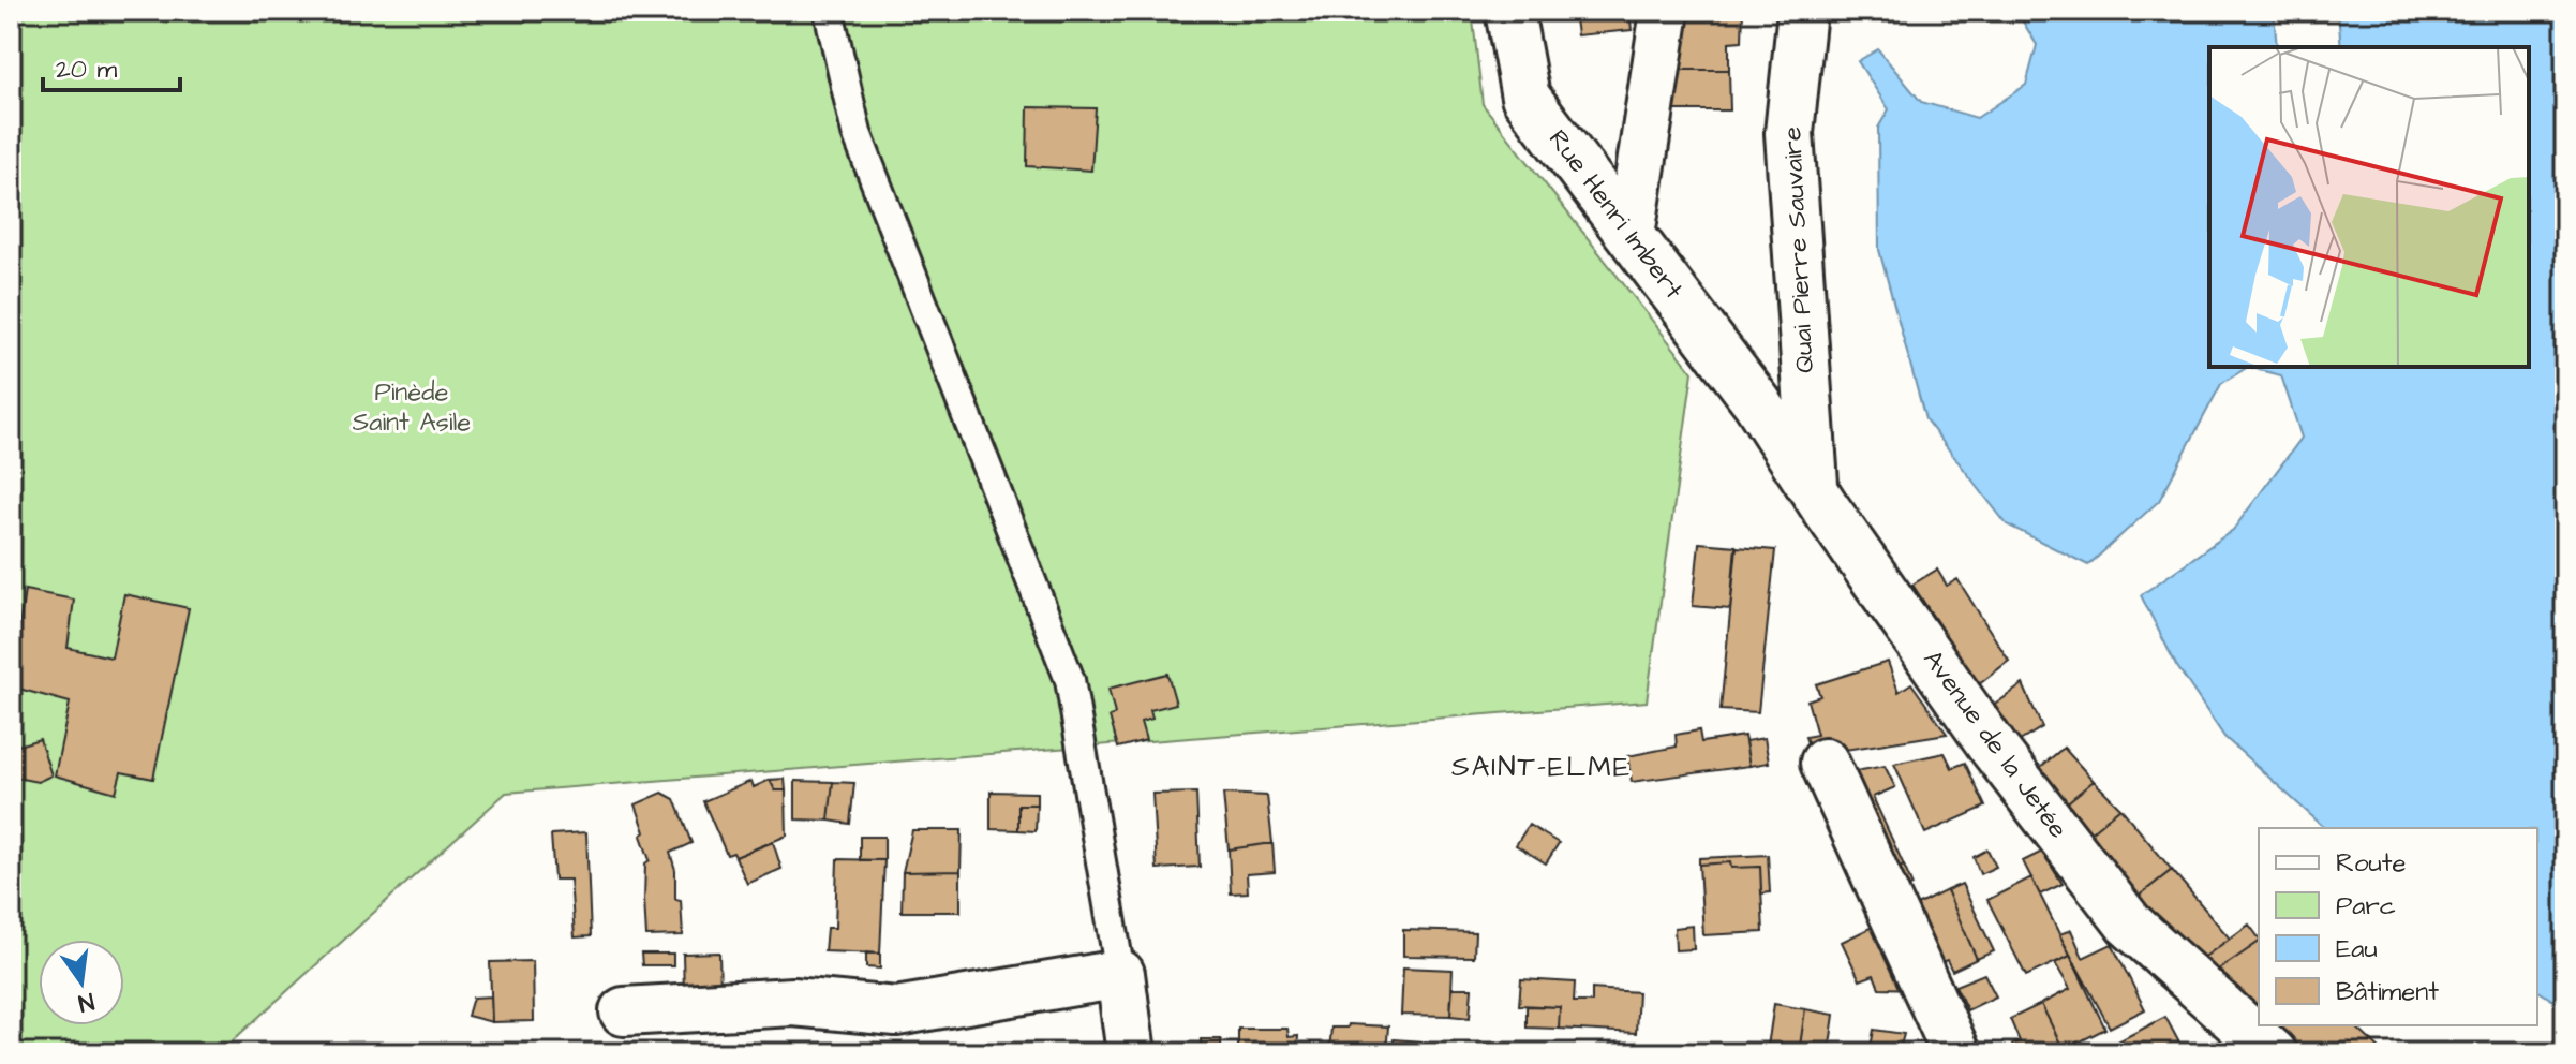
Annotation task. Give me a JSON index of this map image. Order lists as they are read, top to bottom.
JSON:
{
  "streets": {
    "street": ["Rue Henri Imbert", "Quai Pierre Sauvaire", "Avenue de la Jetée"]
  },
  "crossings": [
    ["Rue Henri Imbert", "Avenue de la Jetée"],
    ["Quai Pierre Sauvaire", "Avenue de la Jetée"]
  ],
  "districts": ["SAINT-ELME"],
  "parks": ["Pinède Saint Asile"],
  "legend": [
    "Route",
    "Parc",
    "Eau",
    "Bâtiment"
  ],
  "scale_bar": "20 m",
  "north": "bottom"
}
